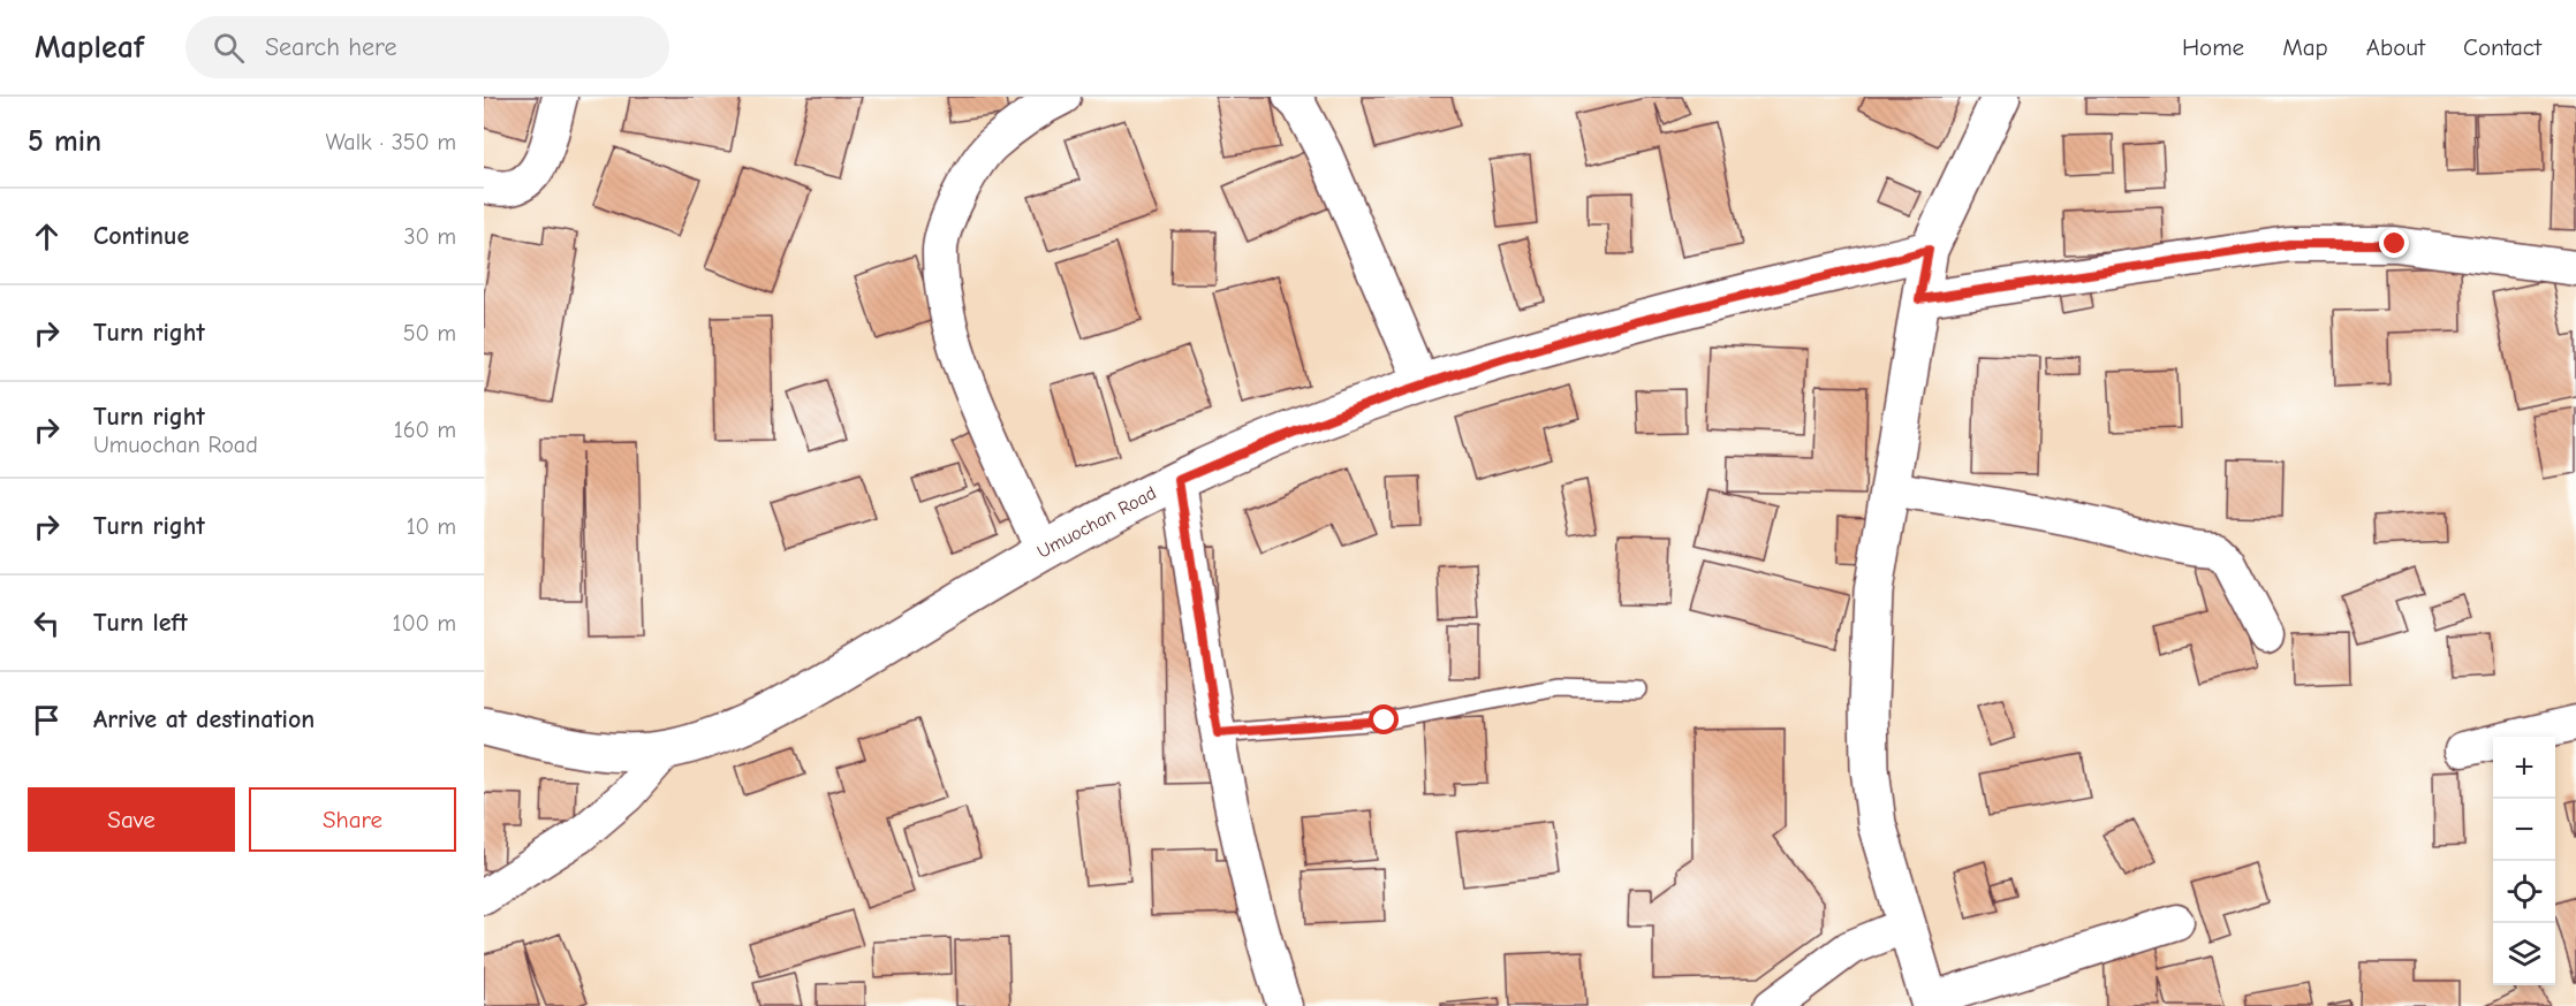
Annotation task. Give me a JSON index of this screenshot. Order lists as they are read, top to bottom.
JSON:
{
  "streets": {
    "street": ["Umuochan Road"]
  },
  "page": {
    "header": "Mapleaf",
    "search": "Search here",
    "nav": [
      "Home",
      "Map",
      "About",
      "Contact"
    ],
    "heading": ["5 min", "Walk · 350 m"],
    "list": [
      ["Continue", "30 m"],
      ["Turn right", "50 m"],
      ["Turn right", "Umuochan Road", "160 m"],
      ["Turn right", "10 m"],
      ["Turn left", "100 m"],
      "Arrive at destination"
    ],
    "map_buttons": ["+", "−"],
    "buttons": ["Save", "Share"]
  }
}
